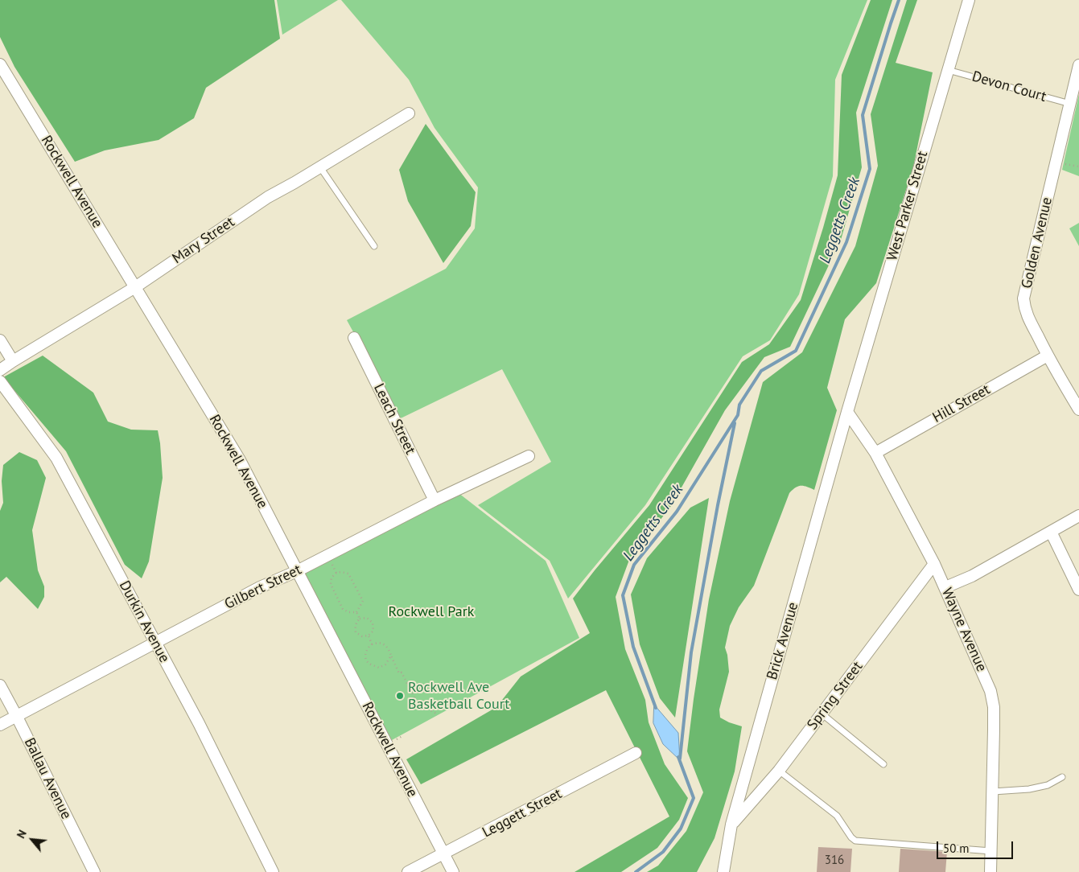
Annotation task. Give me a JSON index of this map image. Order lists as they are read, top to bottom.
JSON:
{
  "streets": {
    "street": [
      "Rockwell Avenue",
      "West Parker Street",
      "Mary Street",
      "Golden Avenue",
      "Hill Street",
      "Leach Street",
      "Gilbert Street",
      "Durkin Avenue",
      "Wayne Avenue",
      "Brick Avenue",
      "Spring Street",
      "Ballau Avenue",
      "Leggett Street"
    ],
    "lane": ["Devon Court"]
  },
  "crossings": [
    ["Devon Court", "West Parker Street"],
    ["Devon Court", "Golden Avenue"],
    ["Rockwell Avenue", "Mary Street"],
    ["Rockwell Avenue", "Gilbert Street"],
    ["Rockwell Avenue", "Leggett Street"],
    ["West Parker Street", "Wayne Avenue"],
    ["West Parker Street", "Brick Avenue"],
    ["Golden Avenue", "Hill Street"],
    ["Hill Street", "Wayne Avenue"],
    ["Leach Street", "Gilbert Street"],
    ["Gilbert Street", "Durkin Avenue"],
    ["Gilbert Street", "Ballau Avenue"],
    ["Wayne Avenue", "Brick Avenue"],
    ["Wayne Avenue", "Spring Street"],
    ["Brick Avenue", "Spring Street"]
  ],
  "water": ["Leggetts Creek"],
  "parks": ["Rockwell Park"],
  "places": ["Rockwell Ave Basketball Court"],
  "house_numbers": ["316"],
  "scale_bar": "50 m",
  "north": "top left"
}
